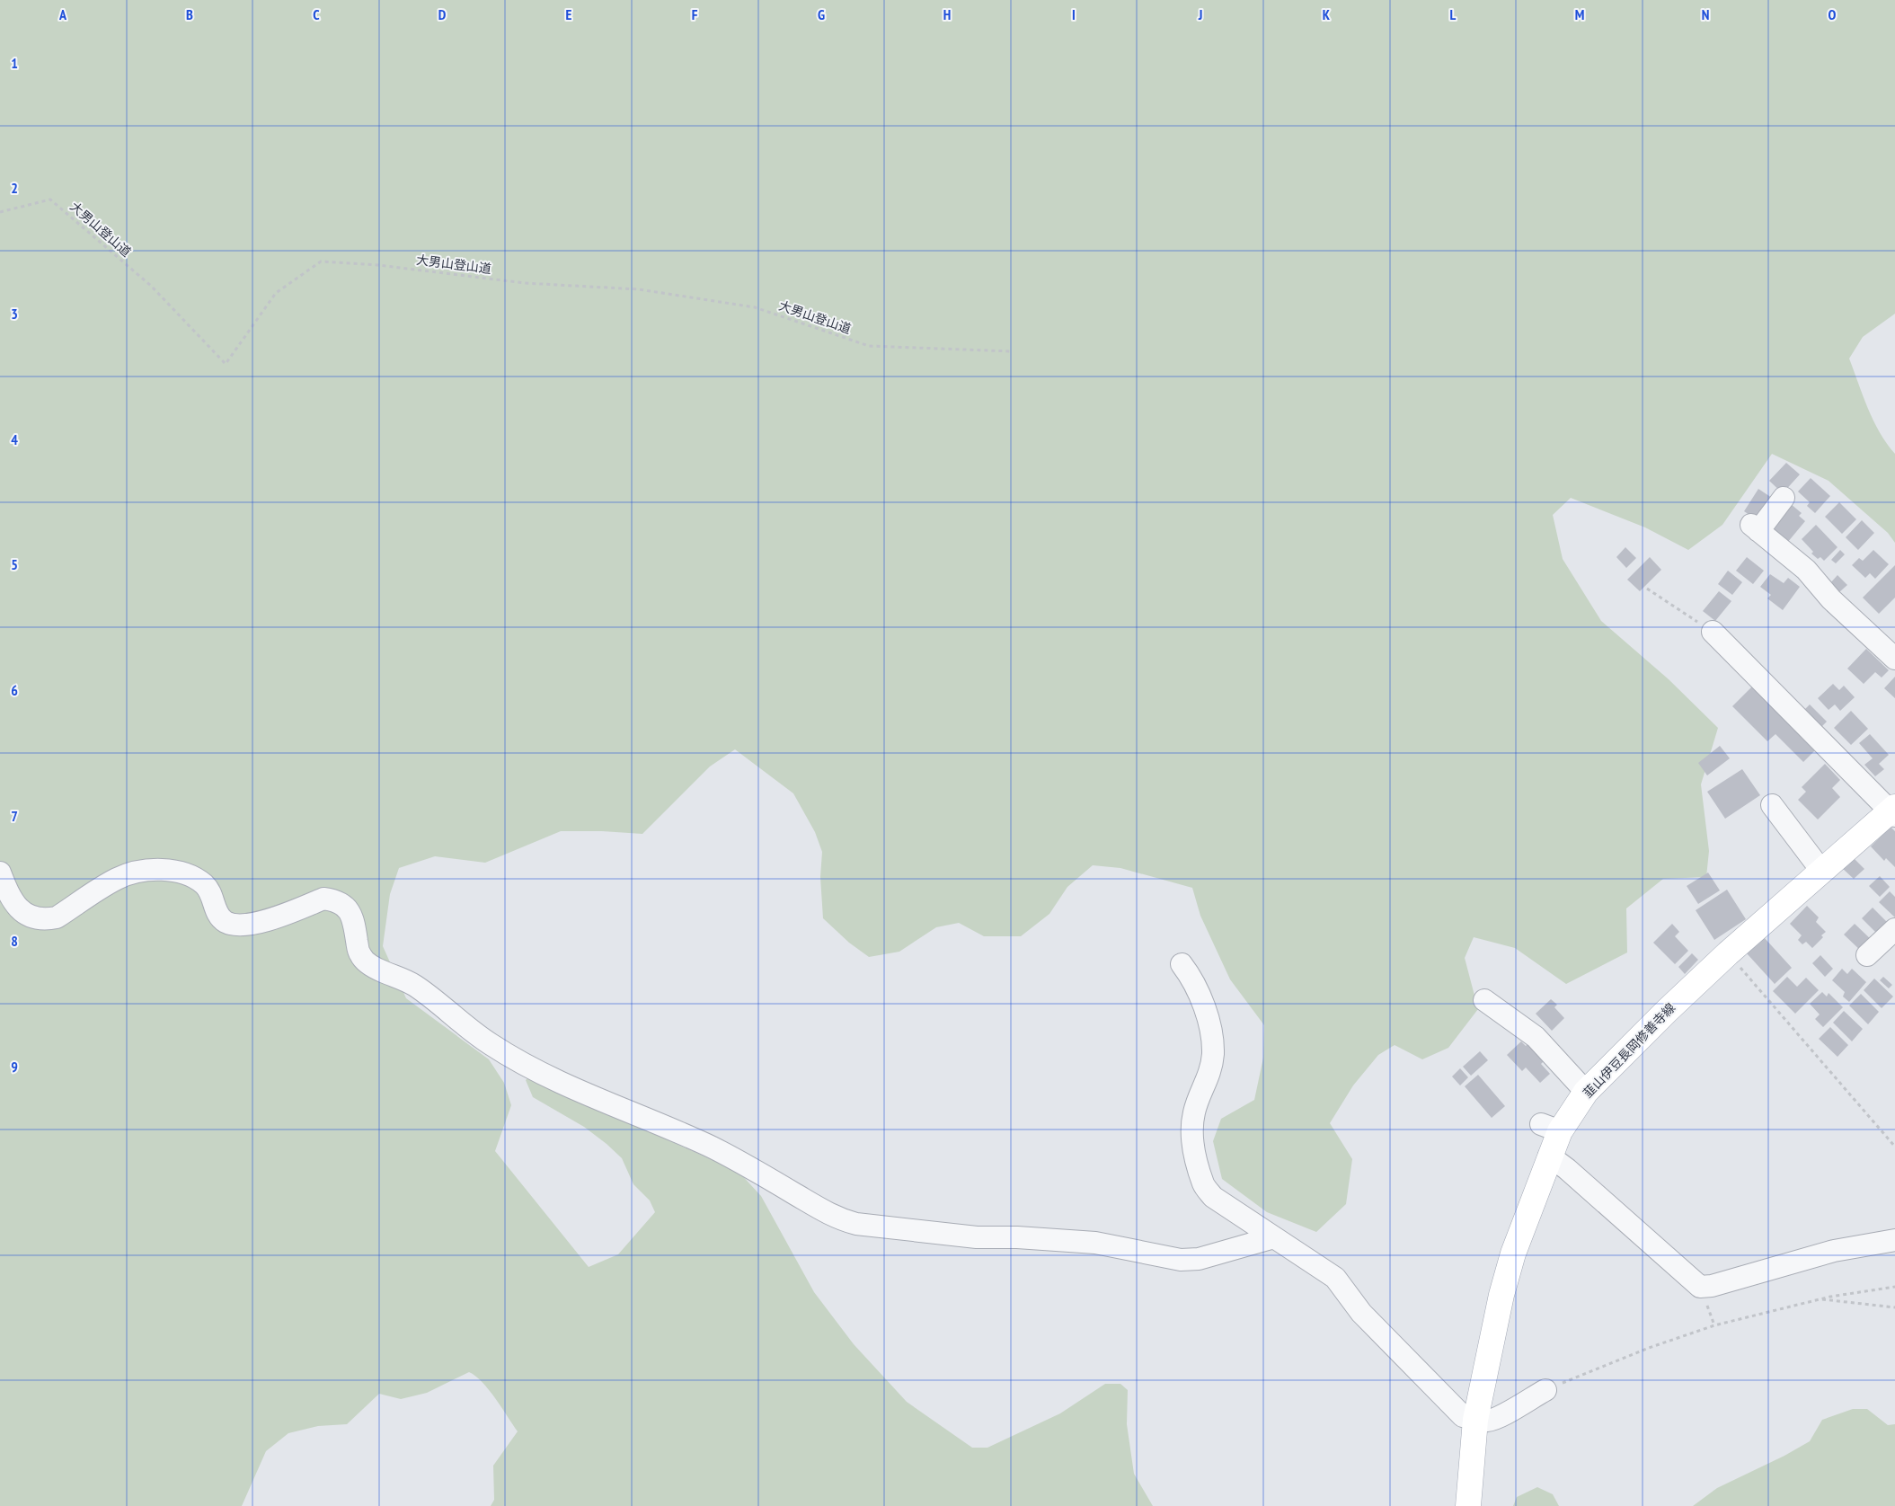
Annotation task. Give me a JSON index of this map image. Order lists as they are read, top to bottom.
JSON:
{
  "streets": {
    "main road": ["韮山伊豆長岡修善寺線"],
    "path": ["大男山登山道"]
  },
  "grid": {
    "columns": [
      "A",
      "B",
      "C",
      "D",
      "E",
      "F",
      "G",
      "H",
      "I",
      "J",
      "K",
      "L",
      "M",
      "N",
      "O"
    ],
    "rows": [
      "1",
      "2",
      "3",
      "4",
      "5",
      "6",
      "7",
      "8",
      "9"
    ]
  }
}
